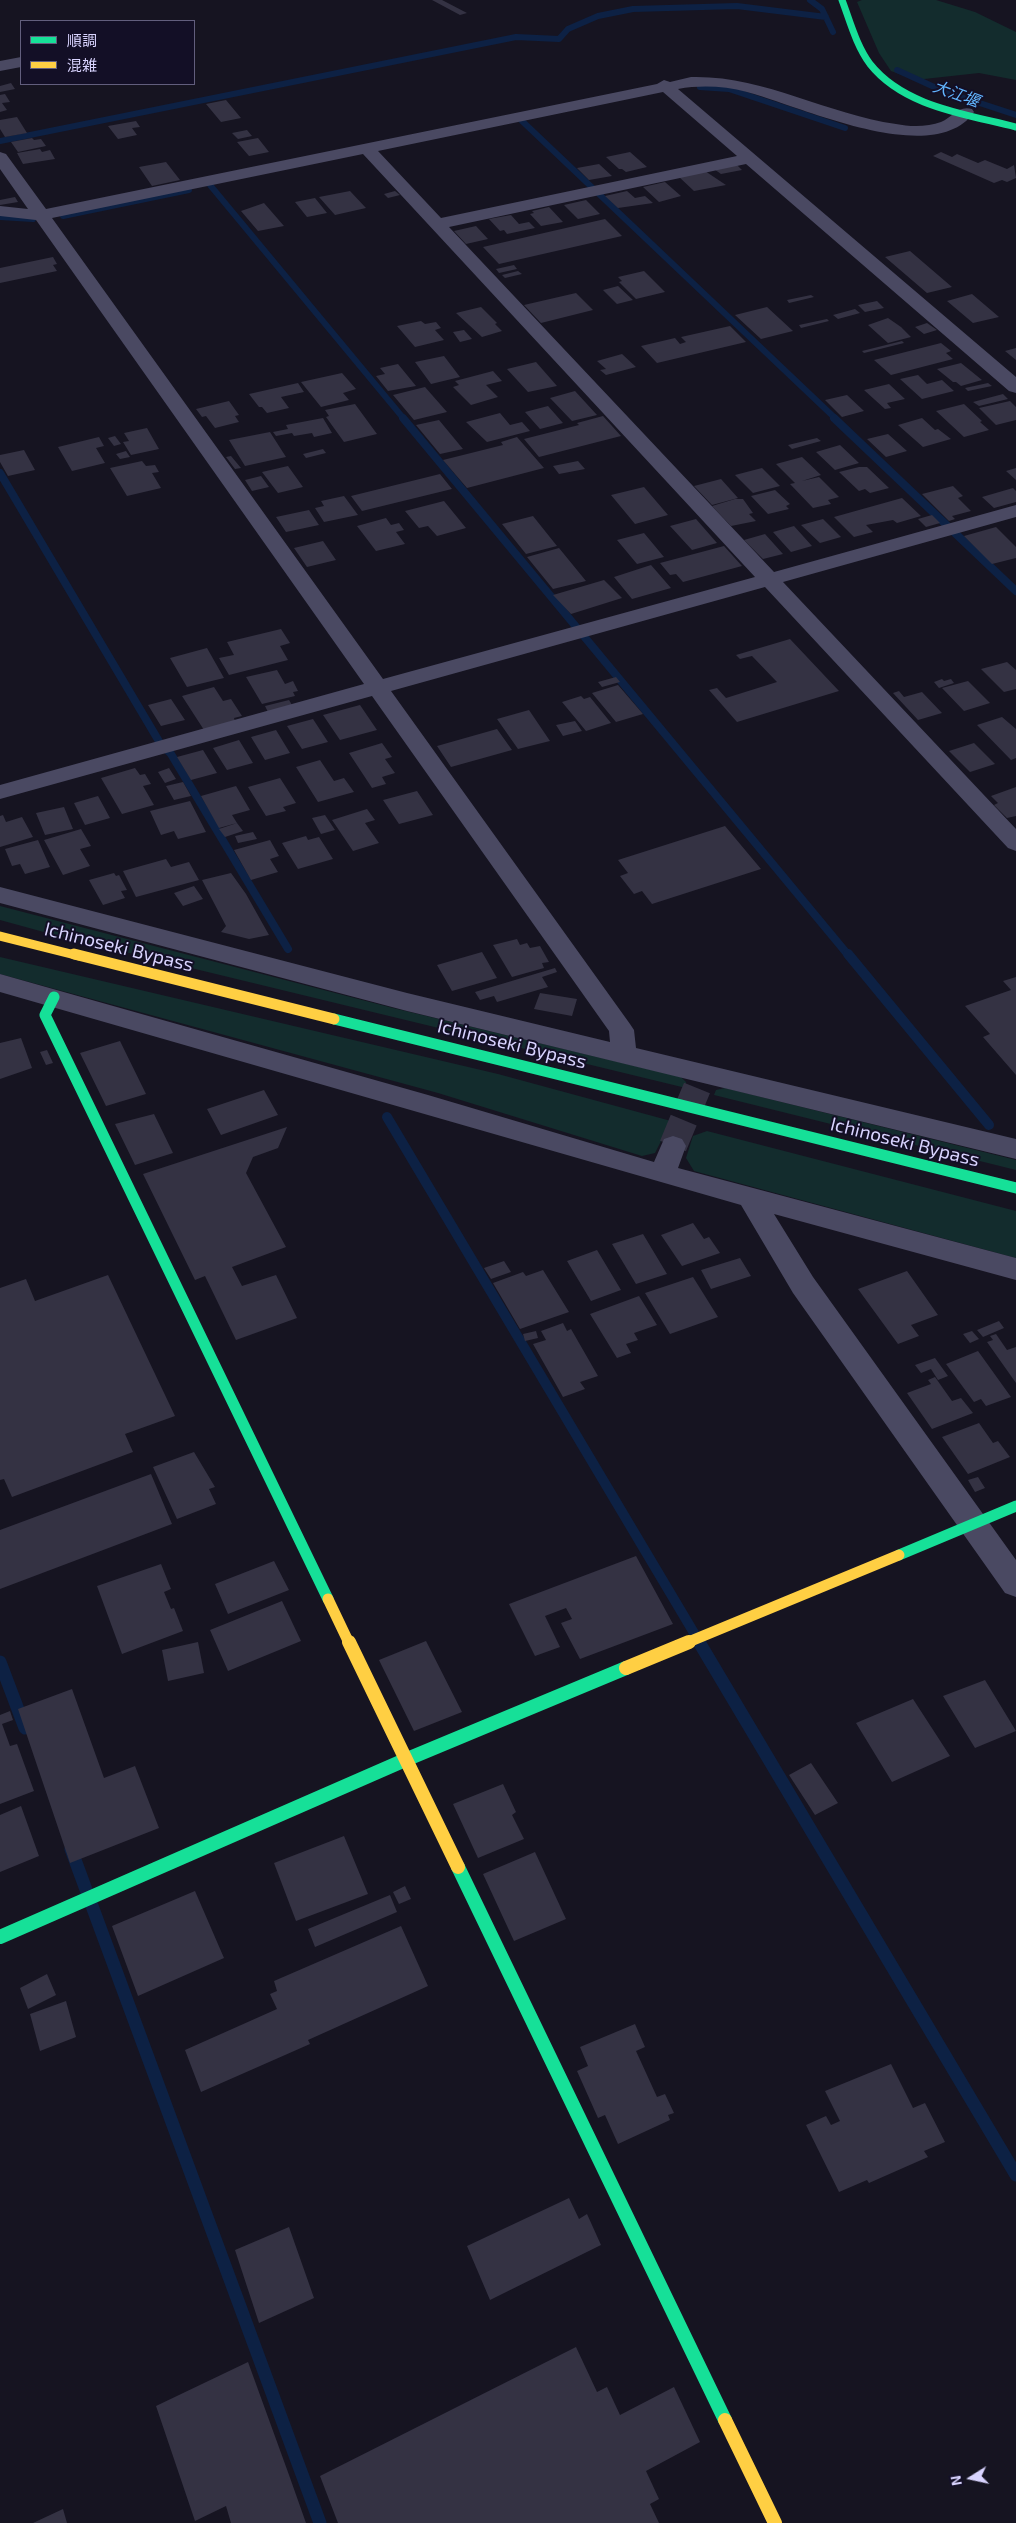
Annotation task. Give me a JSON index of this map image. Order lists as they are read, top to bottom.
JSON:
{
  "streets": {
    "main road": ["Ichinoseki Bypass"]
  },
  "water": ["大江堰"],
  "legend": ["順調", "混雑"],
  "north": "left"
}
